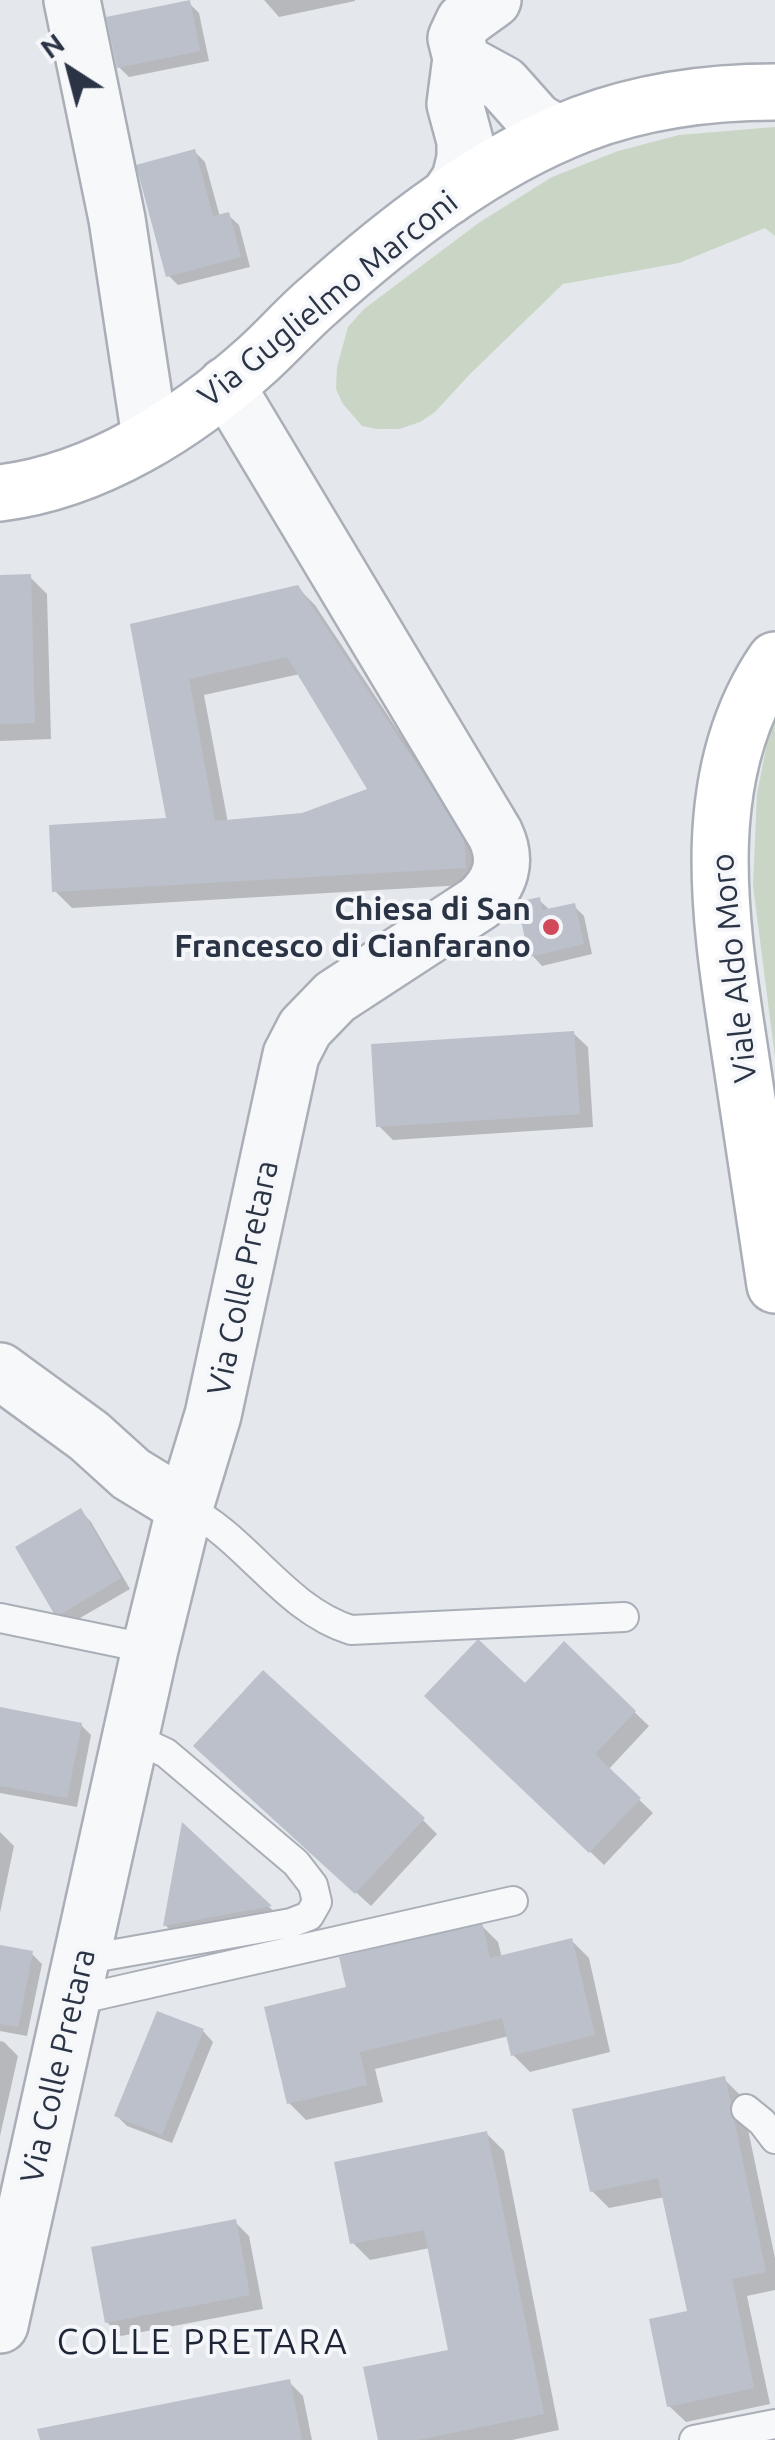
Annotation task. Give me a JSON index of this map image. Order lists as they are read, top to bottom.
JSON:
{
  "streets": {
    "main road": ["Via Guglielmo Marconi", "Viale Aldo Moro"],
    "street": ["Via Colle Pretara"]
  },
  "crossings": [
    ["Via Guglielmo Marconi", "Via Colle Pretara"]
  ],
  "districts": ["COLLE PRETARA"],
  "places": ["Chiesa di San Francesco di Cianfarano"],
  "north": "top left"
}
